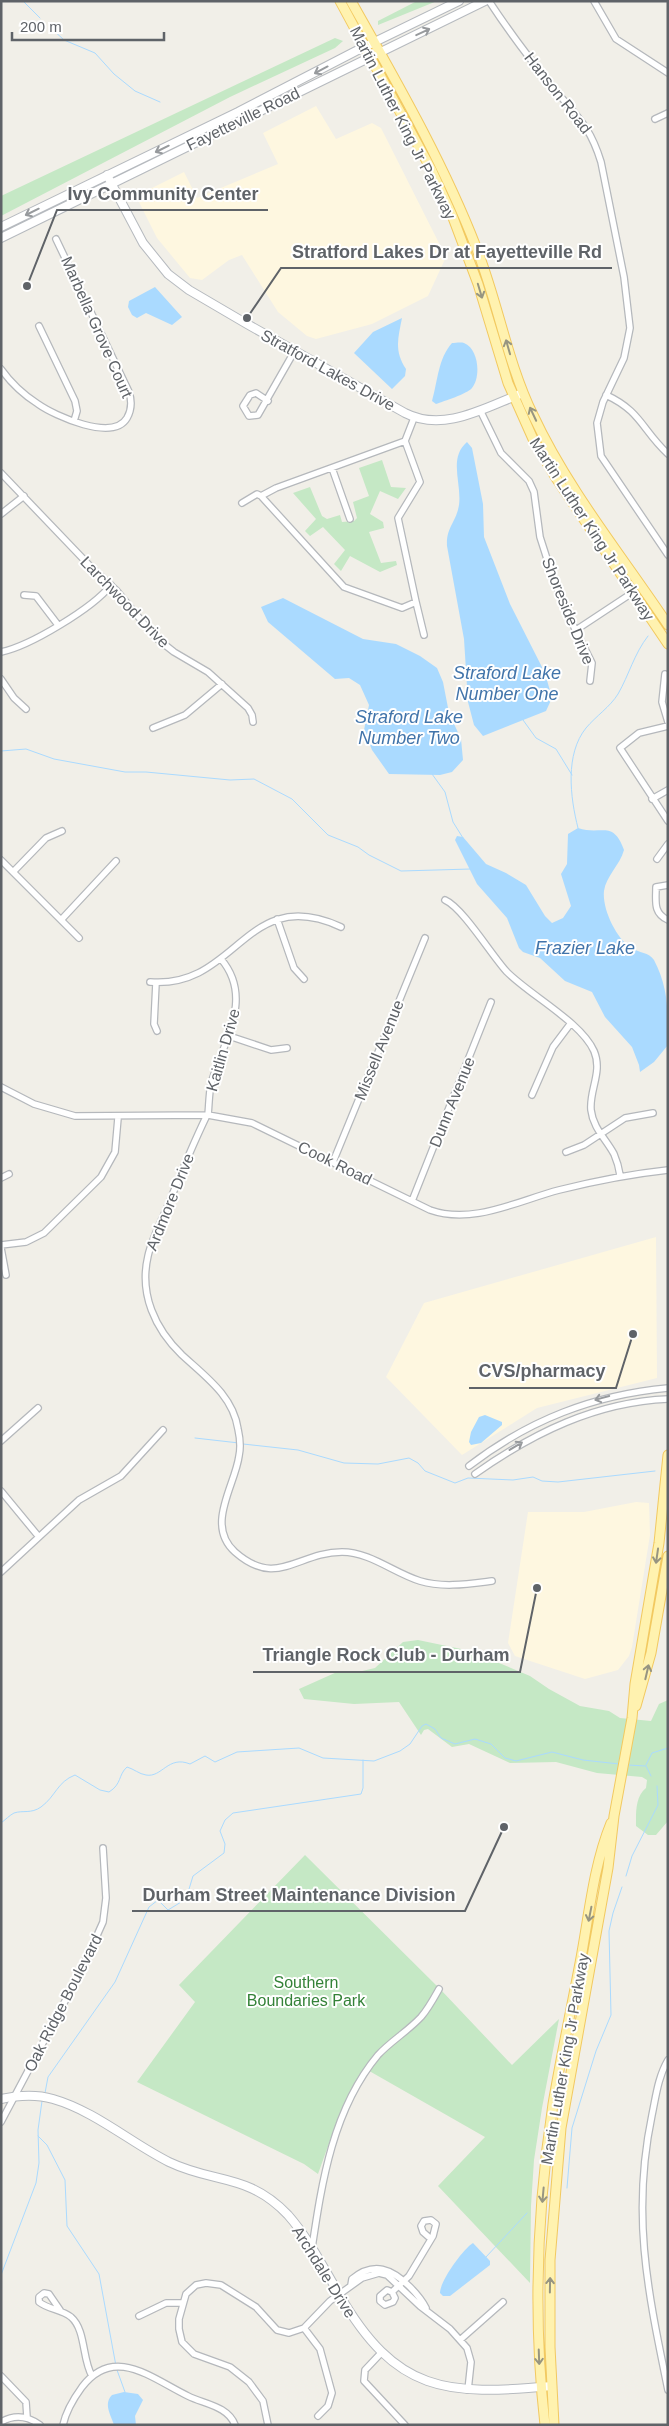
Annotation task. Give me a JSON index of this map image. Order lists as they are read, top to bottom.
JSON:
{
  "streets": {
    "main road": ["Martin Luther King Jr Parkway"],
    "street": [
      "Hanson Road",
      "Fayetteville Road",
      "Marbella Grove Court",
      "Stratford Lakes Drive",
      "Larchwood Drive",
      "Shoreside Drive",
      "Kaitlin Drive",
      "Missell Avenue",
      "Dunn Avenue",
      "Cook Road",
      "Ardmore Drive",
      "Oak Ridge Boulevard",
      "Archdale Drive"
    ]
  },
  "crossings": [
    ["Fayetteville Road", "Martin Luther King Jr Parkway"],
    ["Fayetteville Road", "Stratford Lakes Drive"],
    ["Martin Luther King Jr Parkway", "Stratford Lakes Drive"],
    ["Martin Luther King Jr Parkway", "Archdale Drive"],
    ["Stratford Lakes Drive", "Shoreside Drive"],
    ["Kaitlin Drive", "Cook Road"],
    ["Kaitlin Drive", "Ardmore Drive"],
    ["Missell Avenue", "Cook Road"],
    ["Dunn Avenue", "Cook Road"],
    ["Cook Road", "Ardmore Drive"],
    ["Oak Ridge Boulevard", "Archdale Drive"]
  ],
  "water": ["Straford Lake Number One", "Straford Lake Number Two", "Frazier Lake"],
  "parks": ["Southern Boundaries Park"],
  "places": [
    "Ivy Community Center",
    "Stratford Lakes Dr at Fayetteville Rd",
    "CVS/pharmacy",
    "Triangle Rock Club - Durham",
    "Durham Street Maintenance Division"
  ],
  "scale_bar": "200 m"
}
